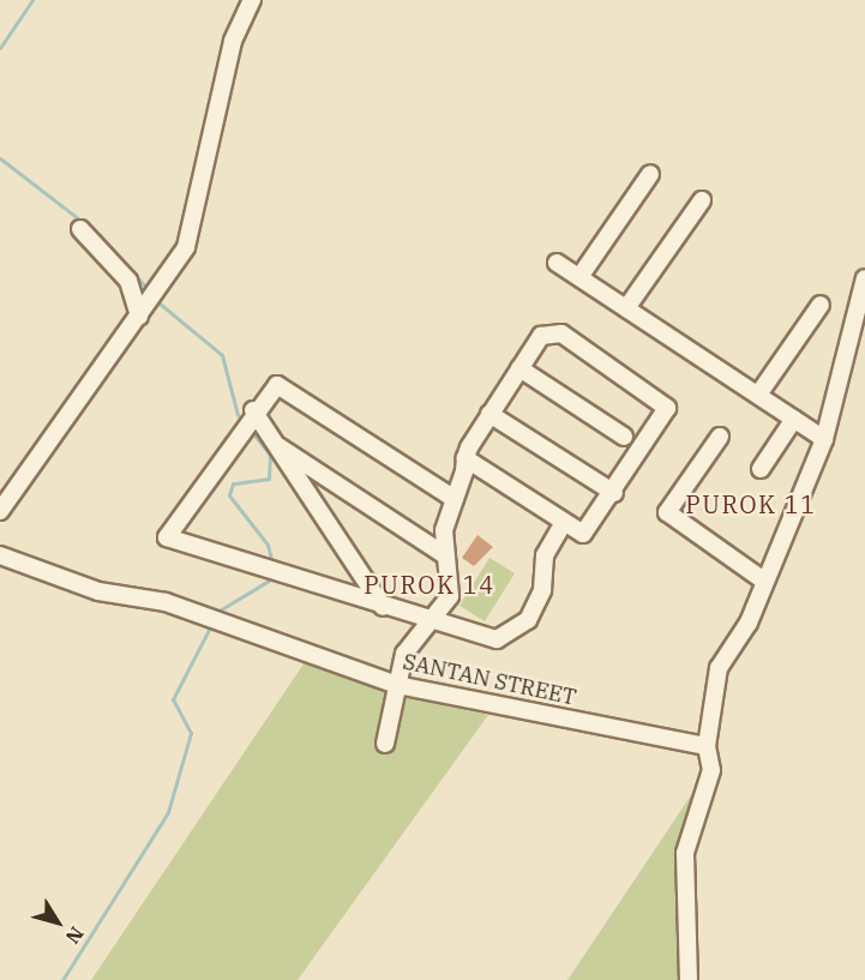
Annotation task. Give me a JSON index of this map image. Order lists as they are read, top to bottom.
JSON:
{
  "streets": {
    "street": ["SANTAN STREET"]
  },
  "districts": ["PUROK 11", "PUROK 14"],
  "north": "bottom right"
}
